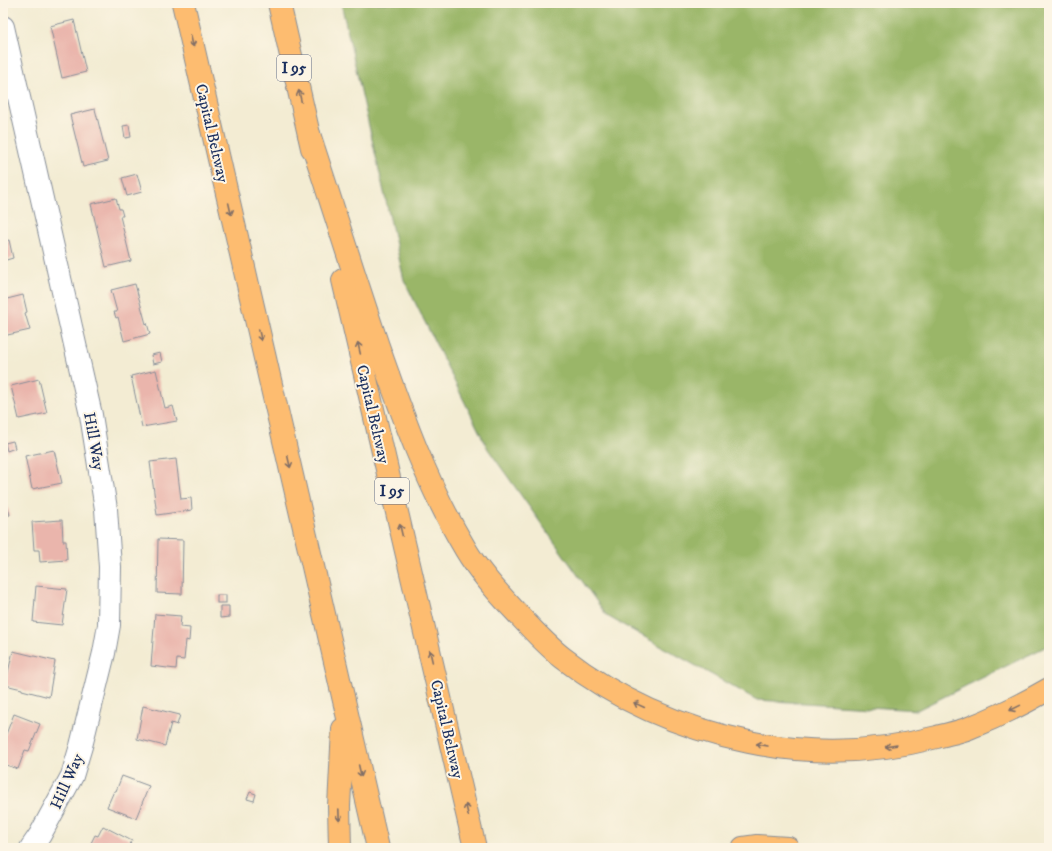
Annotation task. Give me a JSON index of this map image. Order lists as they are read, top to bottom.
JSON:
{
  "streets": {
    "highway": ["I 95", "Capital Beltway"],
    "street": ["Hill Way"]
  }
}
